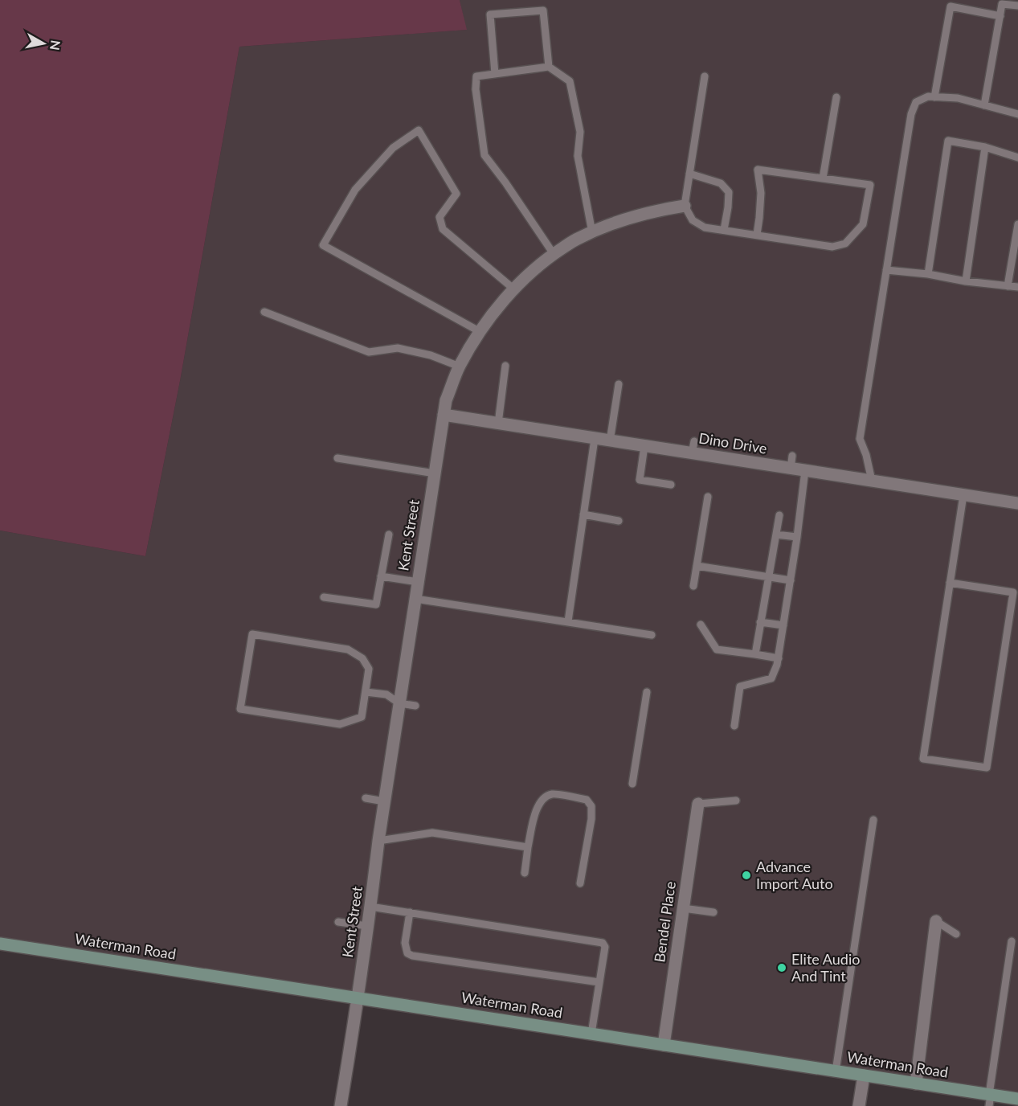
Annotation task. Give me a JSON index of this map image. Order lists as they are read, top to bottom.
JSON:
{
  "streets": {
    "main road": ["Waterman Road"],
    "street": ["Dino Drive", "Kent Street", "Bendel Place"]
  },
  "crossings": [
    ["Dino Drive", "Kent Street"],
    ["Kent Street", "Waterman Road"],
    ["Bendel Place", "Waterman Road"]
  ],
  "places": ["Advance Import Auto", "Elite Audio And Tint"],
  "north": "right"
}
